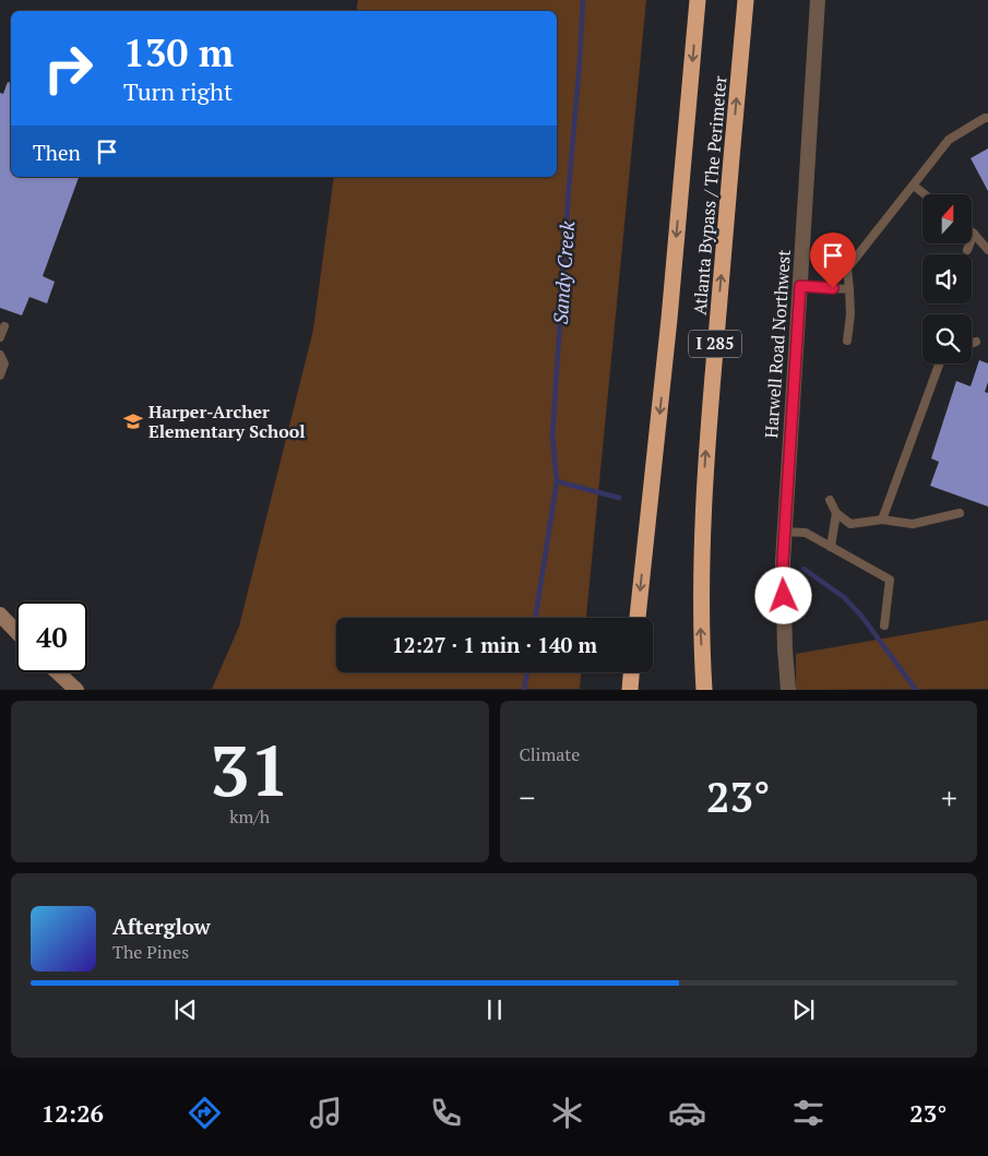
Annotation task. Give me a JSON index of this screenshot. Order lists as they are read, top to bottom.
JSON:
{
  "streets": {
    "highway": ["Atlanta Bypass / The Perimeter", "I 285"],
    "street": ["Harwell Road Northwest"]
  },
  "water": ["Sandy Creek"],
  "places": {
    "school or university": ["Harper-Archer Elementary School"]
  },
  "north": "top",
  "page": {
    "turn": ["130 m", "Turn right"],
    "then": "Then",
    "limit": "40",
    "trip": "12:27 · 1 min · 140 m",
    "tile": [
      ["31", "km/h"],
      "Climate"
    ],
    "heat": ["−", "23°", "+"],
    "song": ["Afterglow", "The Pines"],
    "tabs": ["12:26", "23°"]
  }
}
